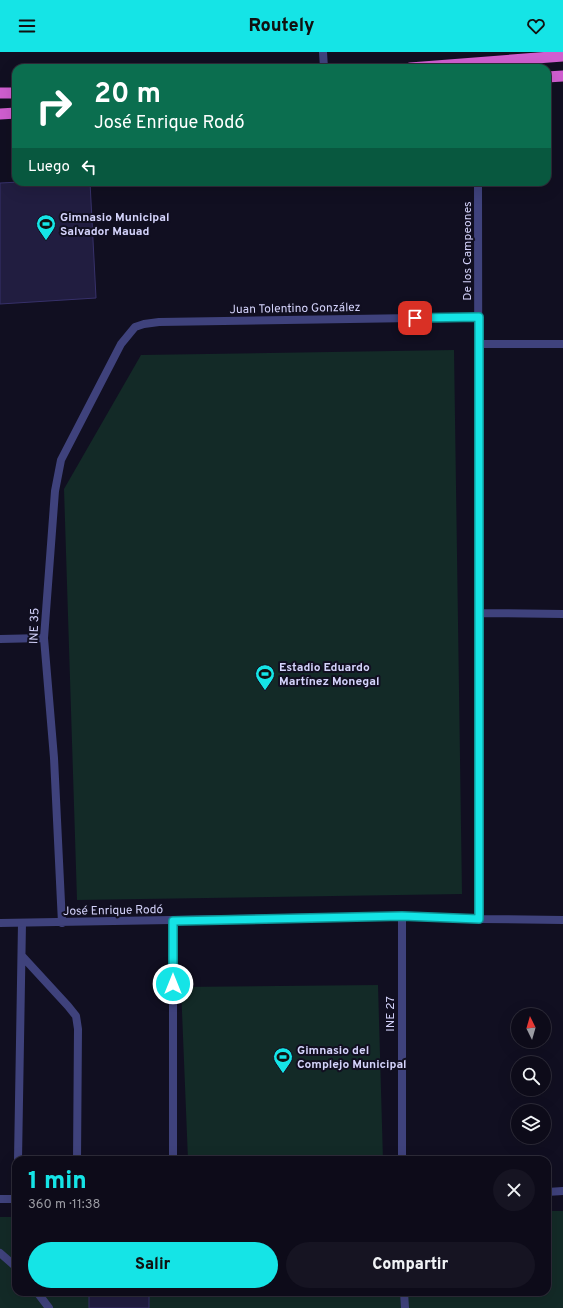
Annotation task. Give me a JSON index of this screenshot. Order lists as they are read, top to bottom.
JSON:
{
  "streets": {
    "street": [
      "De los Campeones",
      "Juan Tolentino González",
      "INE 35",
      "José Enrique Rodó",
      "INE 27"
    ]
  },
  "crossings": [
    ["De los Campeones", "Juan Tolentino González"],
    ["De los Campeones", "José Enrique Rodó"],
    ["Juan Tolentino González", "INE 35"],
    ["INE 35", "José Enrique Rodó"],
    ["José Enrique Rodó", "INE 27"]
  ],
  "places": {
    "sports": ["Gimnasio Municipal Salvador Mauad", "Estadio Eduardo Martínez Monegal", "Gimnasio del Complejo Municipal"]
  },
  "north": "top",
  "page": {
    "header": "Routely",
    "turn": ["20 m", "José Enrique Rodó"],
    "then": "Luego",
    "heading": ["1 min", "360 m · 11:38"],
    "buttons": ["Salir", "Compartir"]
  }
}
